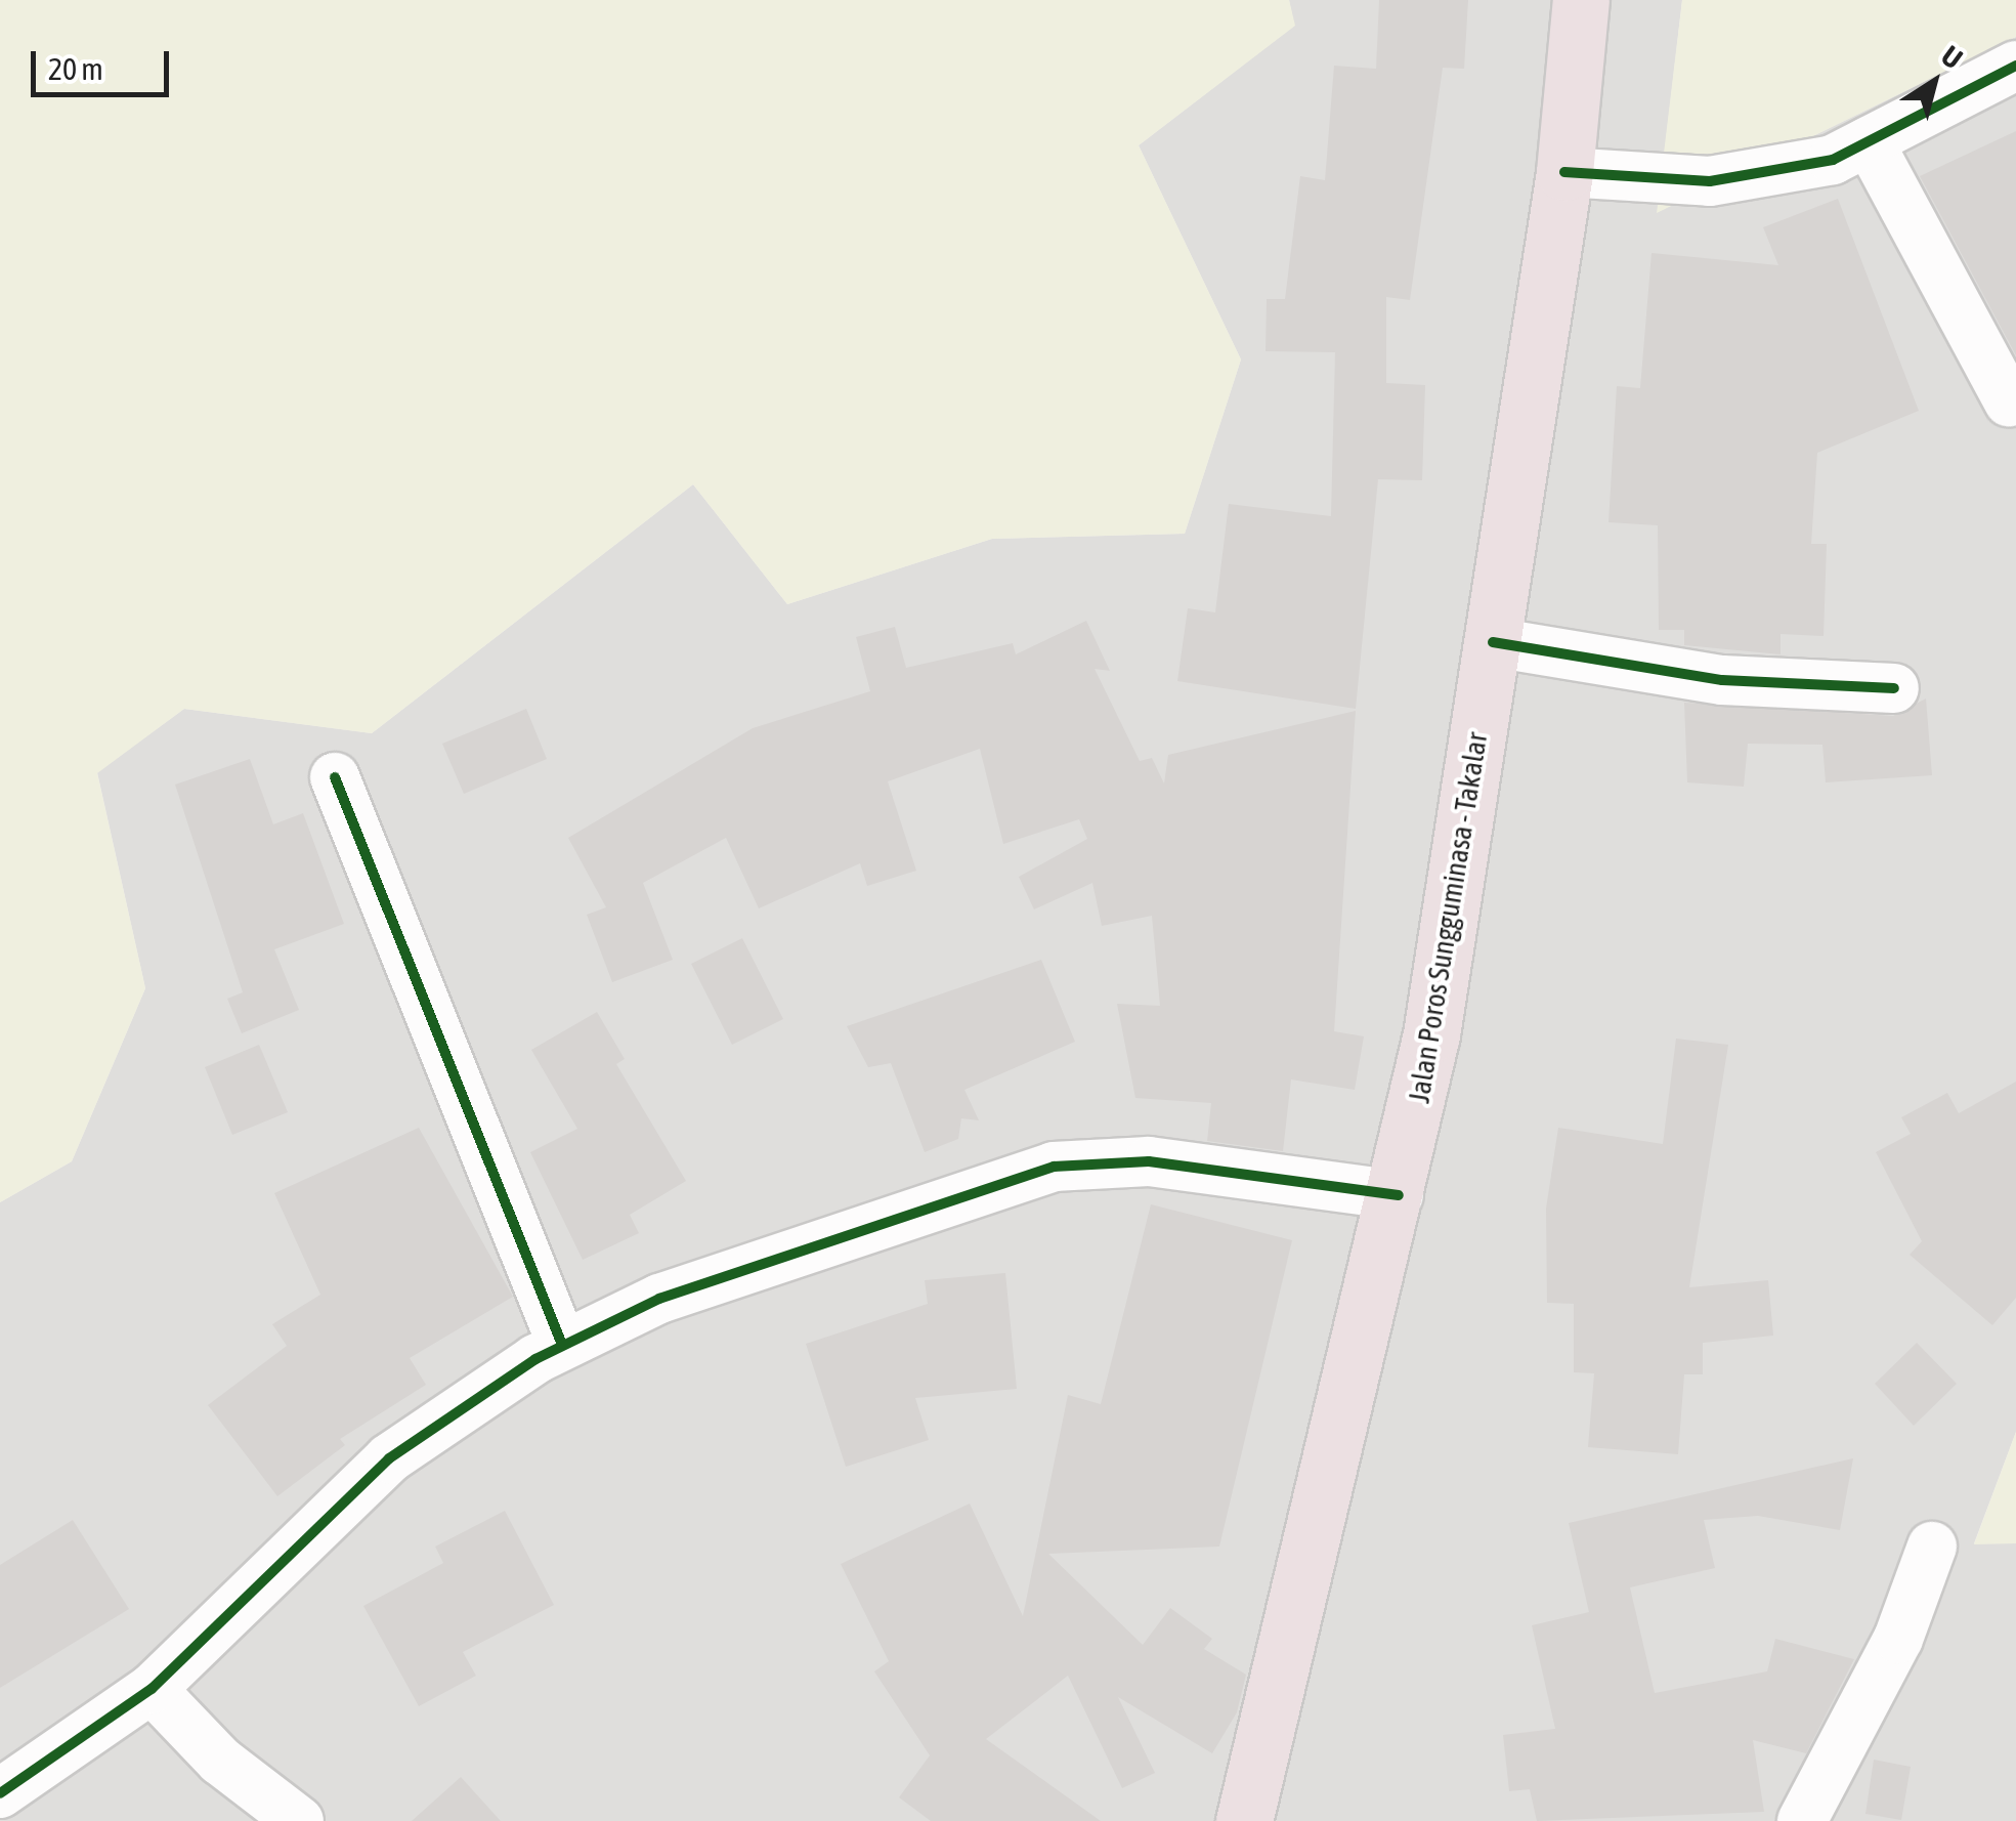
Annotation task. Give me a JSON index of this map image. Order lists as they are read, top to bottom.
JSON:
{
  "streets": {
    "highway": ["Jalan Poros Sungguminasa - Takalar"]
  },
  "scale_bar": "20 m",
  "north": "top right"
}
